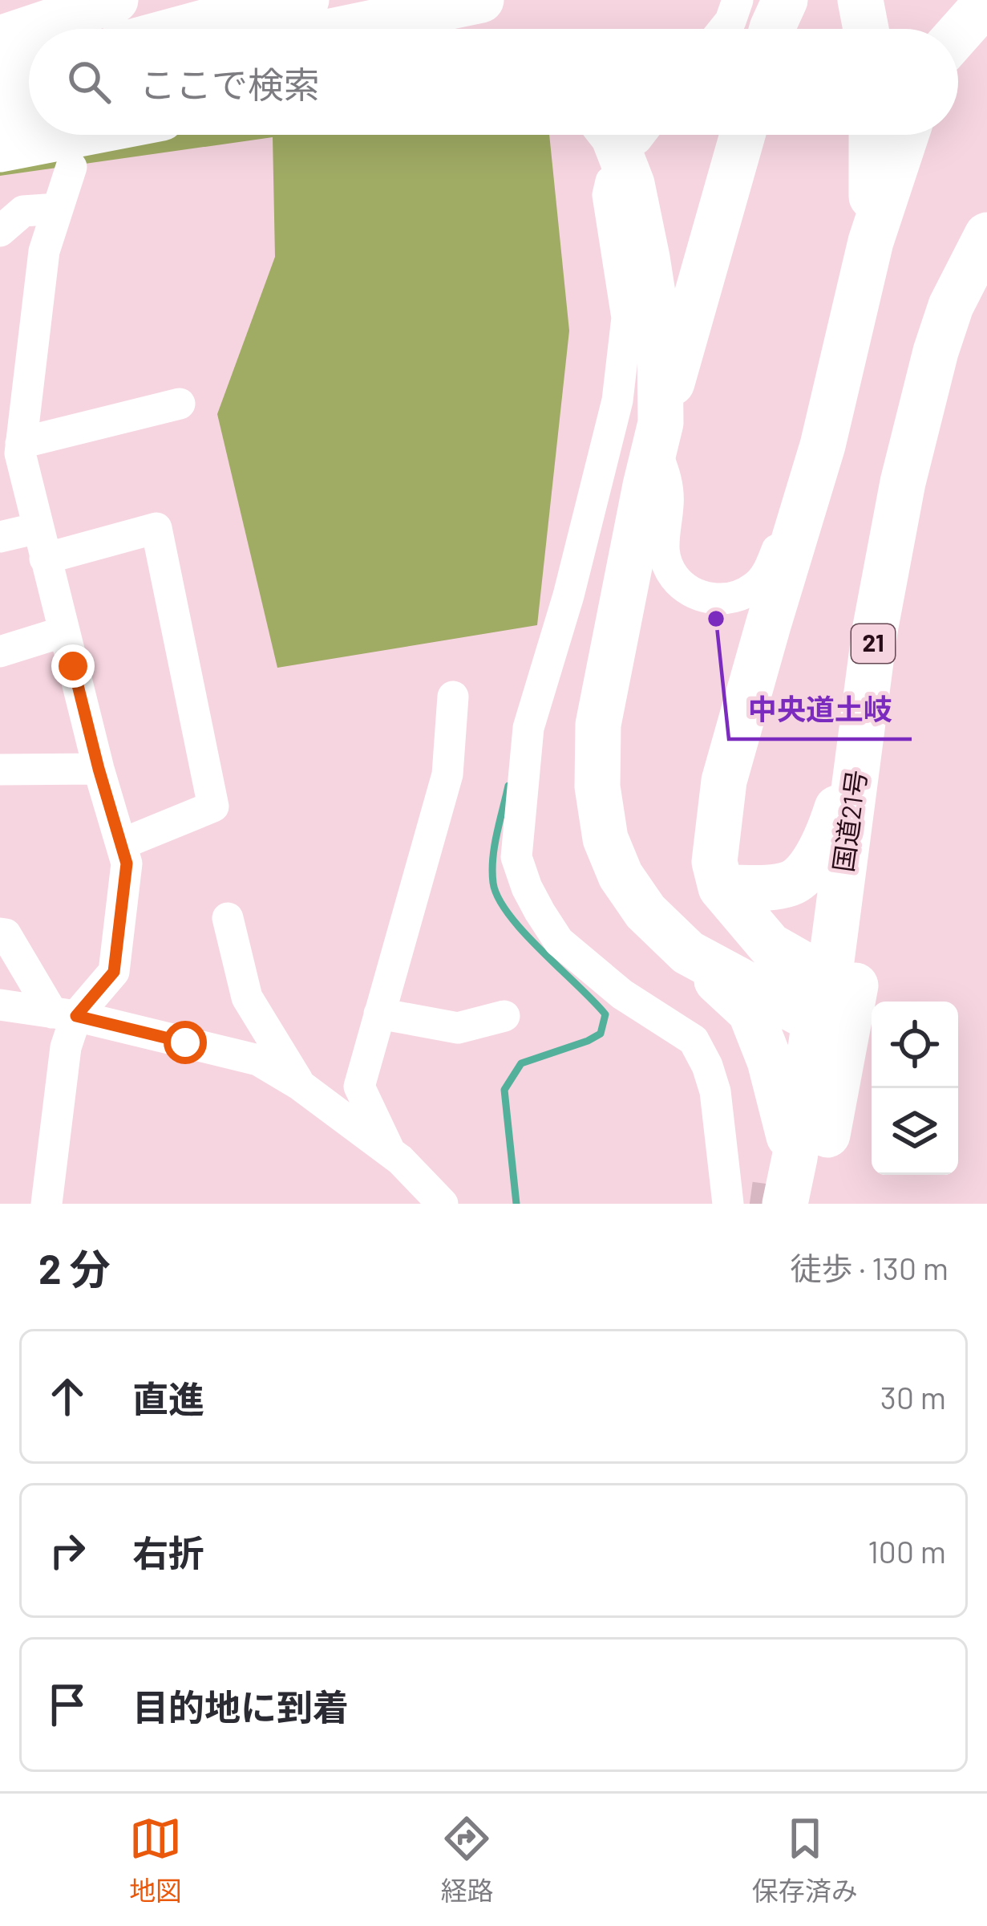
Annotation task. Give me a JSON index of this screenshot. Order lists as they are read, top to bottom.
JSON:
{
  "streets": {
    "highway": ["21", "国道21号"]
  },
  "places": ["中央道土岐"],
  "page": {
    "search": "ここで検索",
    "heading": ["2 分", "徒歩 · 130 m"],
    "list": [
      ["直進", "30 m"],
      ["右折", "100 m"],
      "目的地に到着"
    ],
    "nav": ["地図", "経路", "保存済み"]
  }
}
